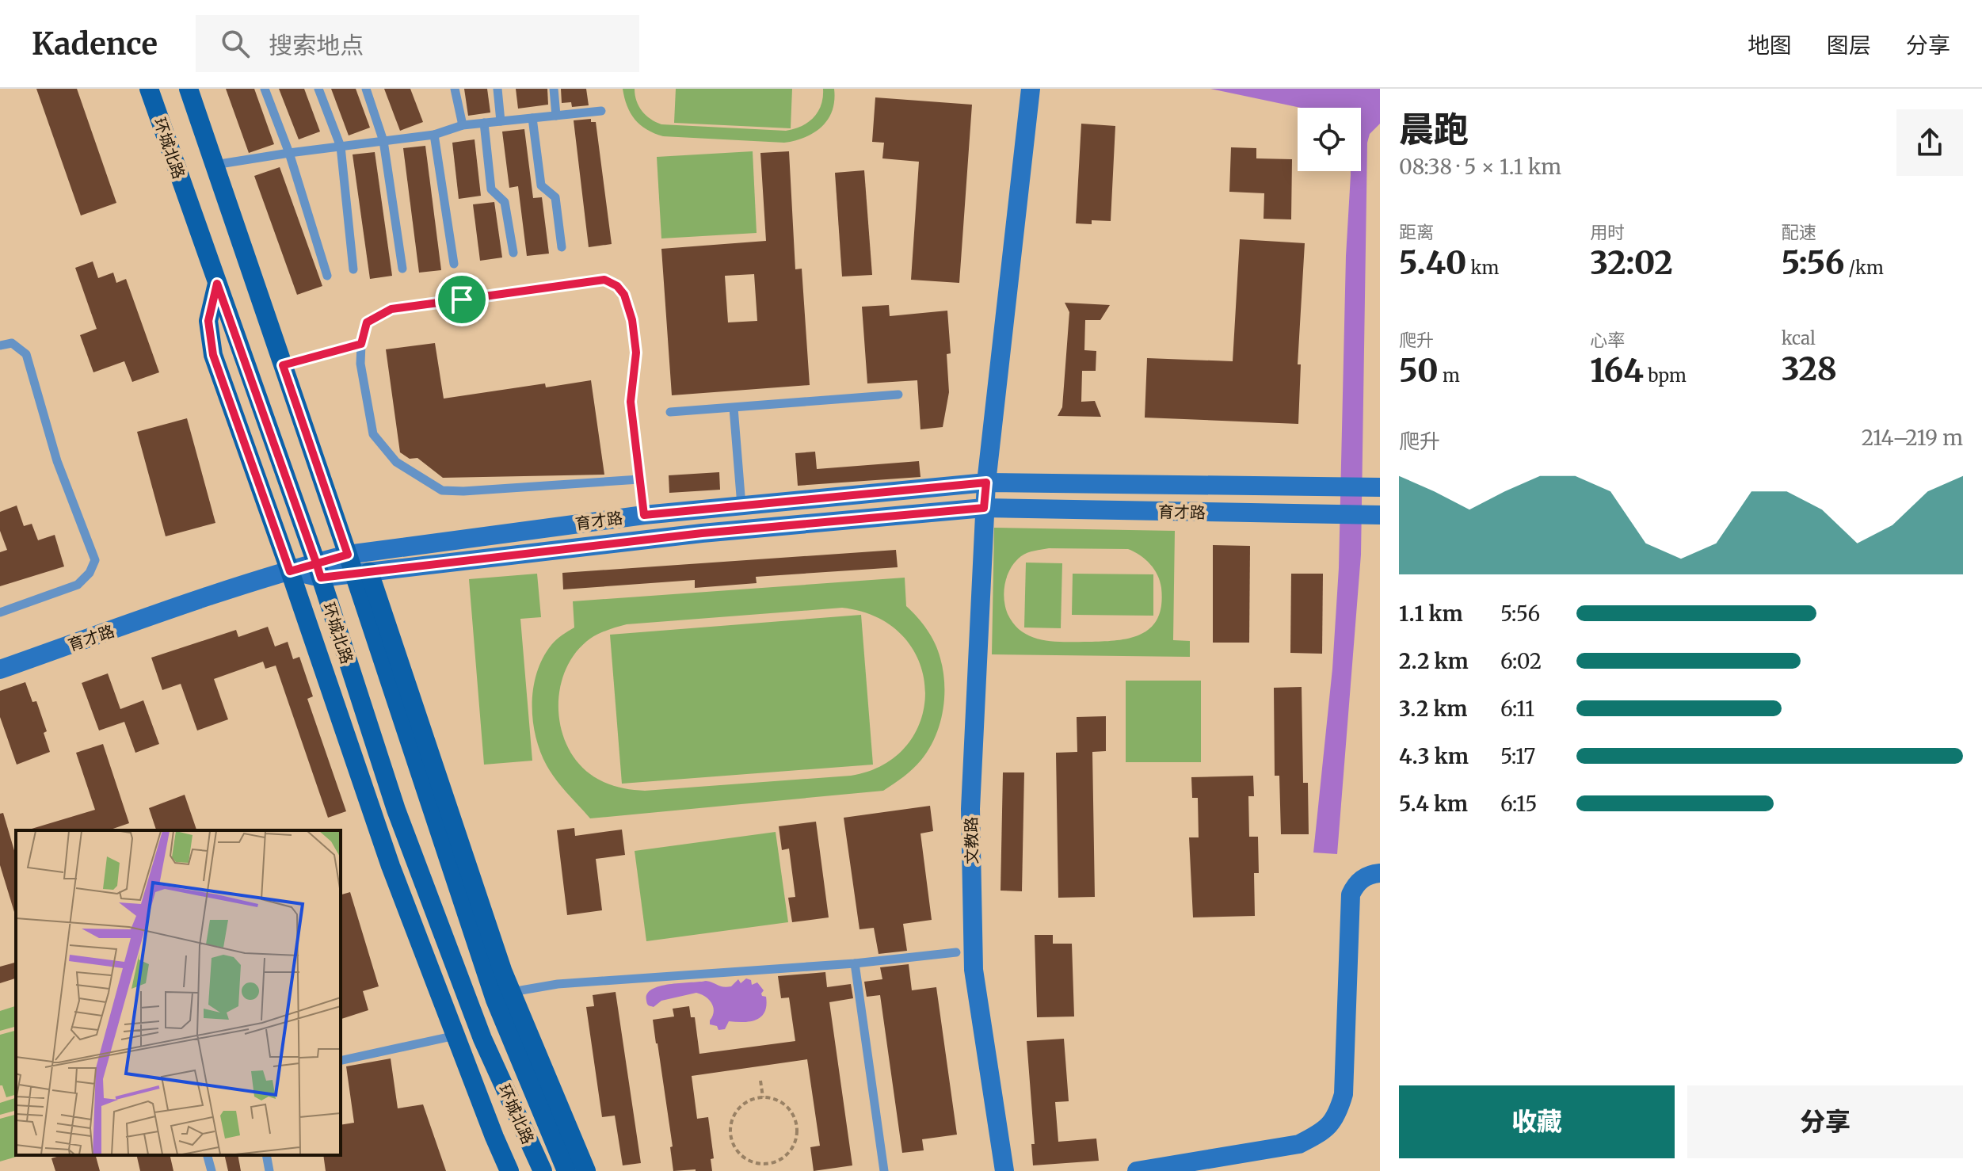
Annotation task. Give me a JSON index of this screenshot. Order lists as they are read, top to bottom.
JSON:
{
  "streets": {
    "main road": ["环城北路", "育才路", "文教路"]
  },
  "crossings": [
    ["环城北路", "育才路"],
    ["育才路", "文教路"]
  ],
  "page": {
    "header": "Kadence",
    "search": "搜索地点",
    "nav": ["地图", "图层", "分享"],
    "heading": ["晨跑", "08:38 · 5 × 1.1 km"],
    "stats": [
      ["距离", "5.40 km"],
      ["用时", "32:02"],
      ["配速", "5:56 /km"],
      ["爬升", "50 m"],
      ["心率", "164 bpm"],
      ["kcal", "328"]
    ],
    "chart": ["爬升", "214–219 m"],
    "list": [
      {
        "name": "1.1 km",
        "note": "5:56"
      },
      {
        "name": "2.2 km",
        "note": "6:02"
      },
      {
        "name": "3.2 km",
        "note": "6:11"
      },
      {
        "name": "4.3 km",
        "note": "5:17"
      },
      {
        "name": "5.4 km",
        "note": "6:15"
      }
    ],
    "buttons": ["收藏", "分享"]
  }
}
